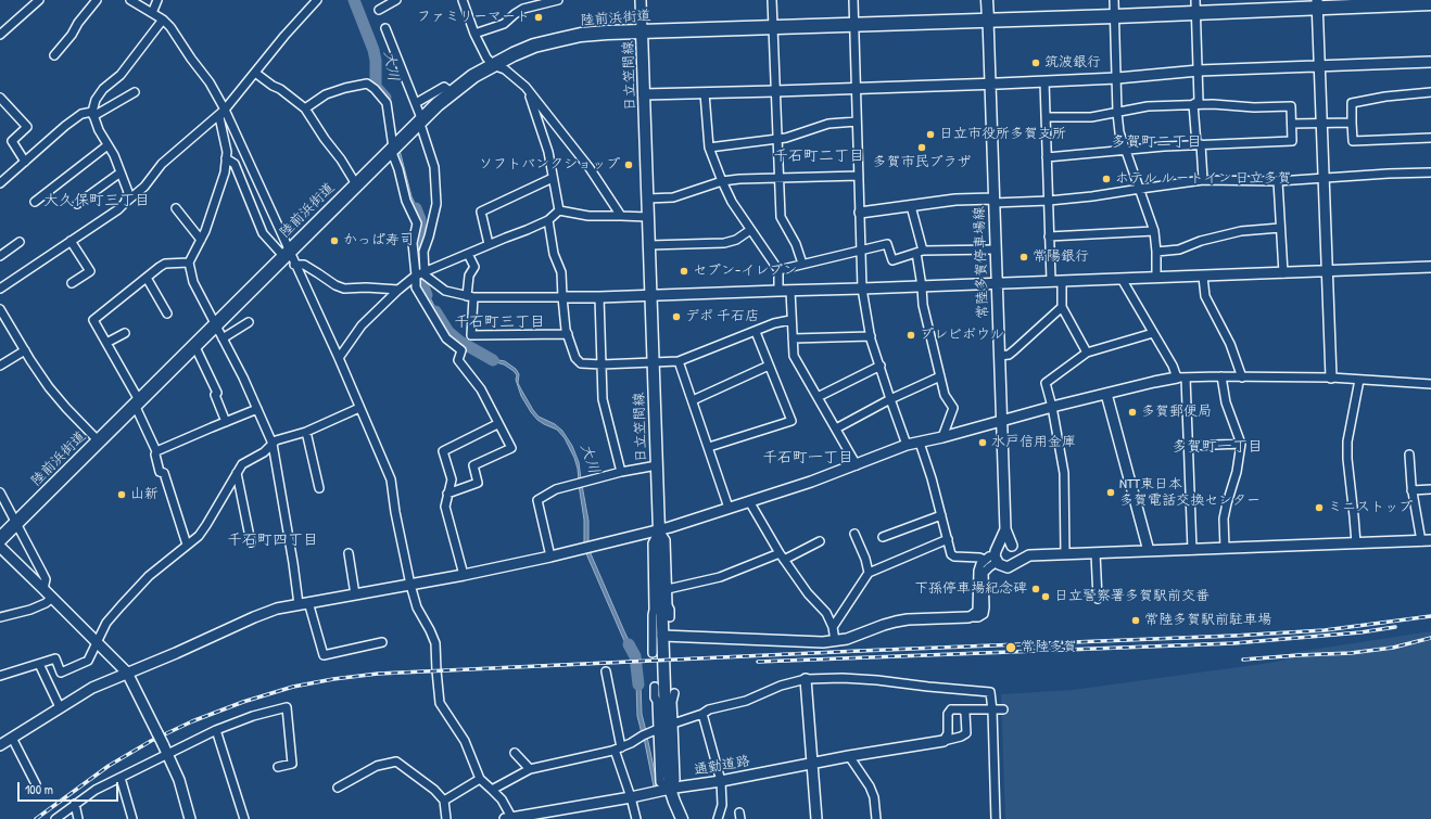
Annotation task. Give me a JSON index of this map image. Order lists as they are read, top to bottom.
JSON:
{
  "streets": {
    "highway": ["陸前浜街道"],
    "main road": ["日立笠間線"],
    "street": ["常陸多賀停車場線", "通勤道路"]
  },
  "crossings": [
    ["陸前浜街道", "日立笠間線"],
    ["陸前浜街道", "常陸多賀停車場線"],
    ["日立笠間線", "通勤道路"]
  ],
  "districts": [
    "多賀町二丁目",
    "千石町二丁目",
    "大久保町三丁目",
    "千石町三丁目",
    "多賀町一丁目",
    "千石町一丁目",
    "千石町四丁目"
  ],
  "water": ["大川"],
  "places": [
    "ファミリーマート",
    "筑波銀行",
    "日立市役所多賀支所",
    "多賀市民プラザ",
    "ソフトバンクショップ",
    "ホテル ルートイン 日立多賀",
    "かっぱ寿司",
    "常陽銀行",
    "セブン-イレブン",
    "デポ 千石店",
    "プレビボウル",
    "多賀郵便局",
    "水戸信用金庫",
    "NTT東日本 多賀電話交換センター",
    "山新",
    "ミニストップ",
    "下孫停車場紀念碑",
    "日立警察署多賀駅前交番",
    "常陸多賀駅前駐車場",
    "常陸多賀"
  ],
  "scale_bar": "100 m"
}
